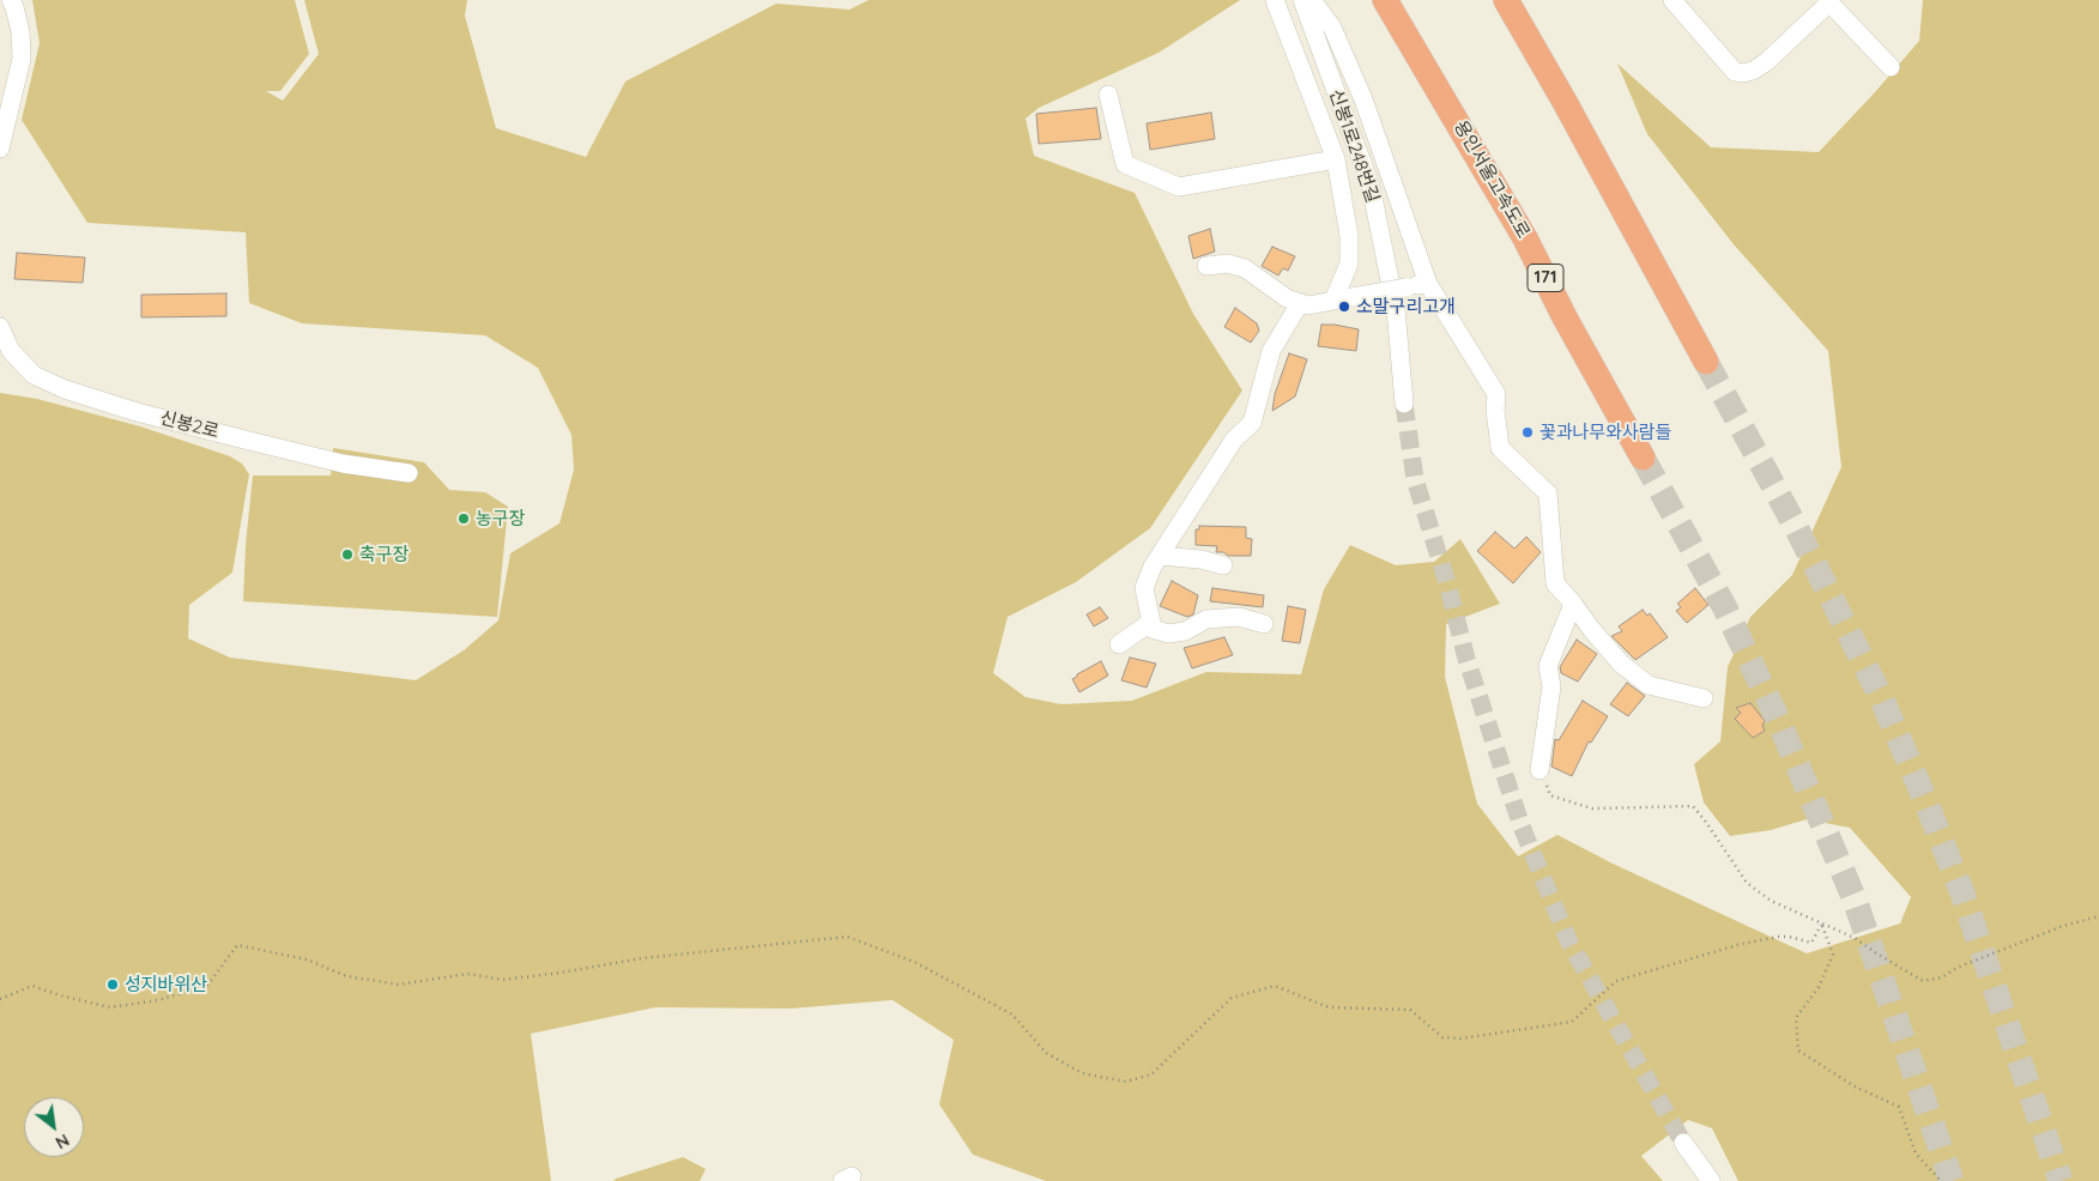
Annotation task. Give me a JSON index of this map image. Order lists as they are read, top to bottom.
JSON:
{
  "streets": {
    "highway": ["용인서울고속도로", "171"],
    "street": ["신봉1로248번길", "신봉2로"]
  },
  "places": [
    "소말구리고개",
    "꽃과나무와사람들",
    "농구장",
    "축구장",
    "성지바위산"
  ],
  "north": "bottom right"
}
